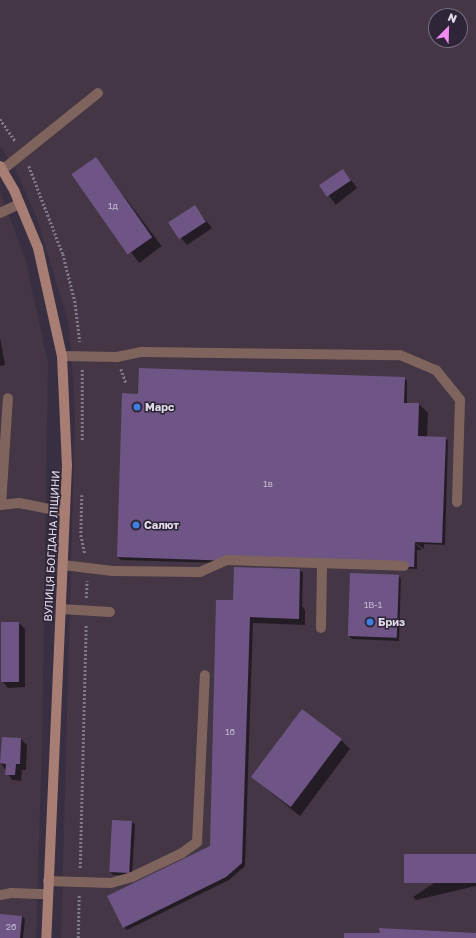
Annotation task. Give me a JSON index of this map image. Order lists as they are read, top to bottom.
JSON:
{
  "streets": {
    "main road": ["ВУЛИЦЯ БОГДАНА ЛІЩИНИ"]
  },
  "places": ["Марс", "Салют", "Бриз"],
  "house_numbers": [
    "1д",
    "1в",
    "1В-1",
    "1б",
    "2б"
  ],
  "north": "top right"
}
